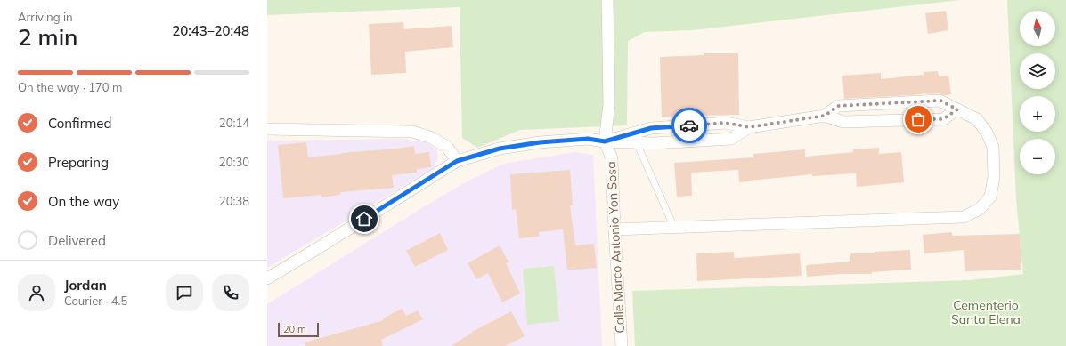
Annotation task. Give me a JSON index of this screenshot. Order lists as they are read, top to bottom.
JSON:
{
  "streets": {
    "street": ["Calle Marco Antonio Yon Sosa"]
  },
  "parks": ["Cementerio Santa Elena"],
  "scale_bar": "20 m",
  "north": "top",
  "page": {
    "heading": ["2 min", "Arriving in", "20:43–20:48"],
    "panel": ["Jordan", "Courier · 4.5"],
    "map_buttons": ["+", "−"],
    "bar": "On the way · 170 m",
    "list": [
      ["Confirmed", "20:14"],
      ["Preparing", "20:30"],
      ["On the way", "20:38"],
      "Delivered"
    ],
    "scale": "20 m"
  }
}
